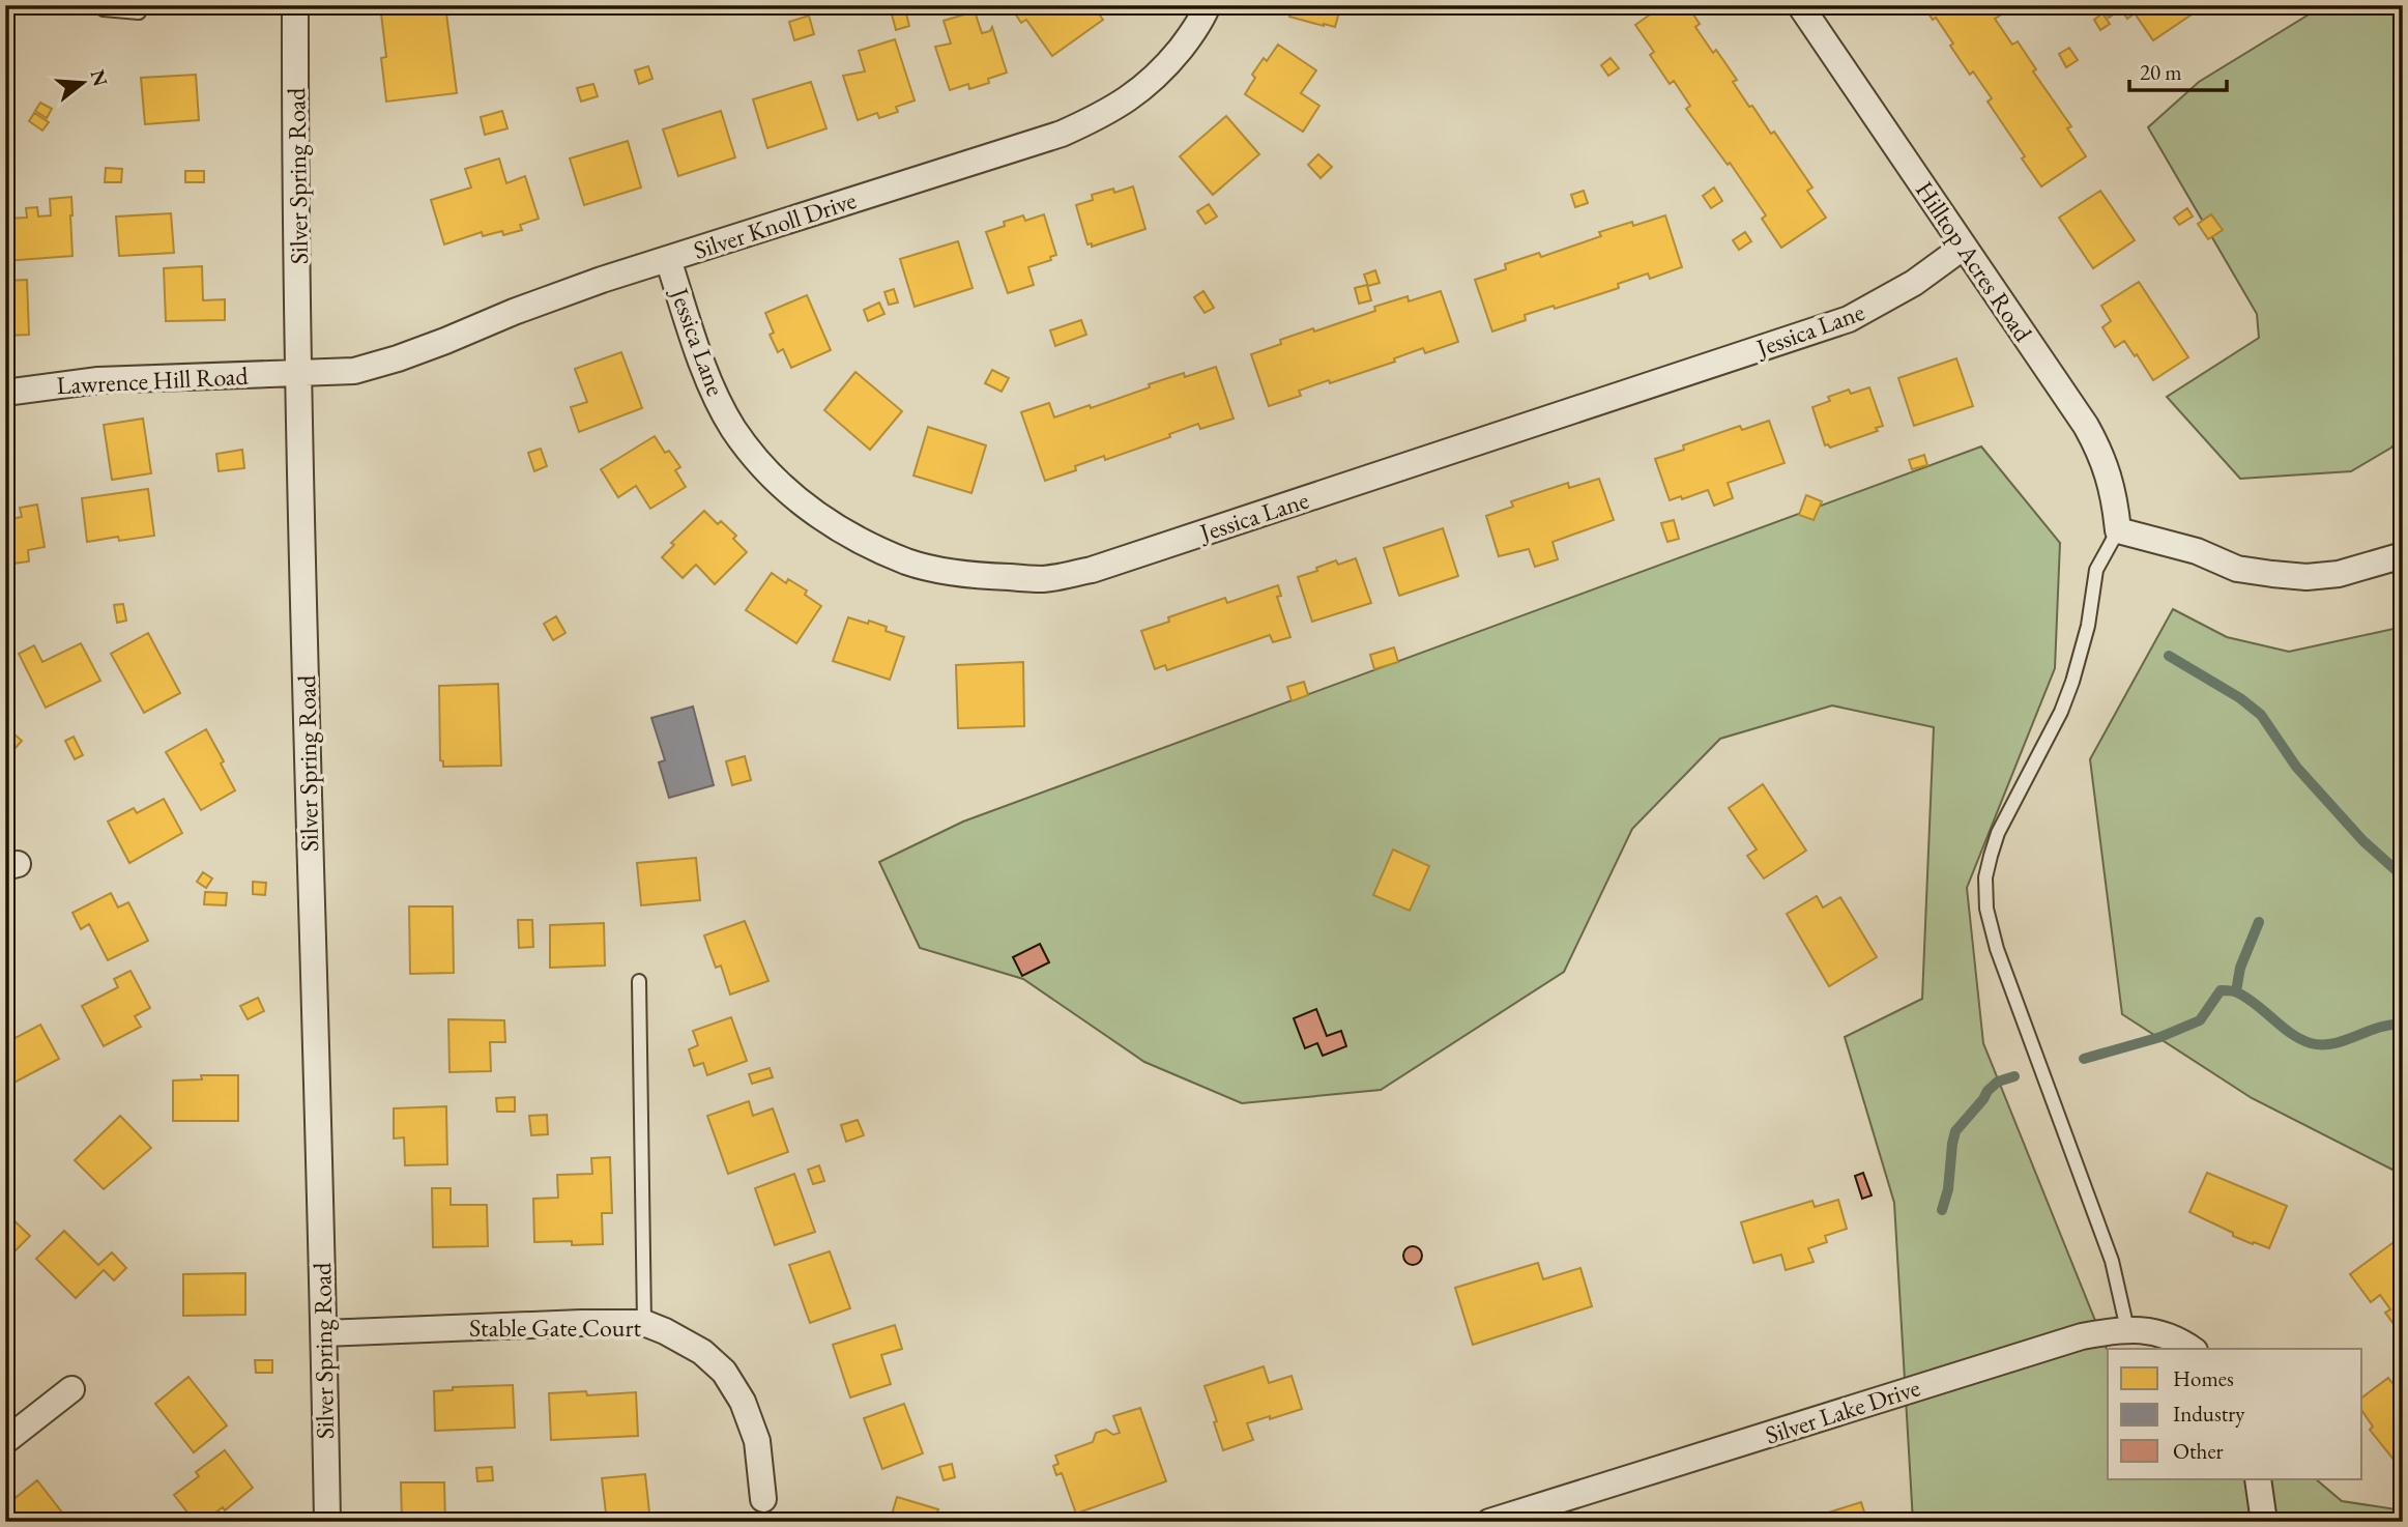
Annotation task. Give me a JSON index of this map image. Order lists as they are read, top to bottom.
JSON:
{
  "streets": {
    "street": [
      "Silver Spring Road",
      "Silver Knoll Drive",
      "Hilltop Acres Road",
      "Jessica Lane",
      "Lawrence Hill Road",
      "Stable Gate Court",
      "Silver Lake Drive"
    ]
  },
  "crossings": [
    ["Silver Spring Road", "Silver Knoll Drive"],
    ["Silver Spring Road", "Lawrence Hill Road"],
    ["Silver Spring Road", "Stable Gate Court"],
    ["Silver Knoll Drive", "Jessica Lane"],
    ["Silver Knoll Drive", "Lawrence Hill Road"],
    ["Hilltop Acres Road", "Jessica Lane"]
  ],
  "legend": ["Homes", "Industry", "Other"],
  "scale_bar": "20 m",
  "north": "right"
}
